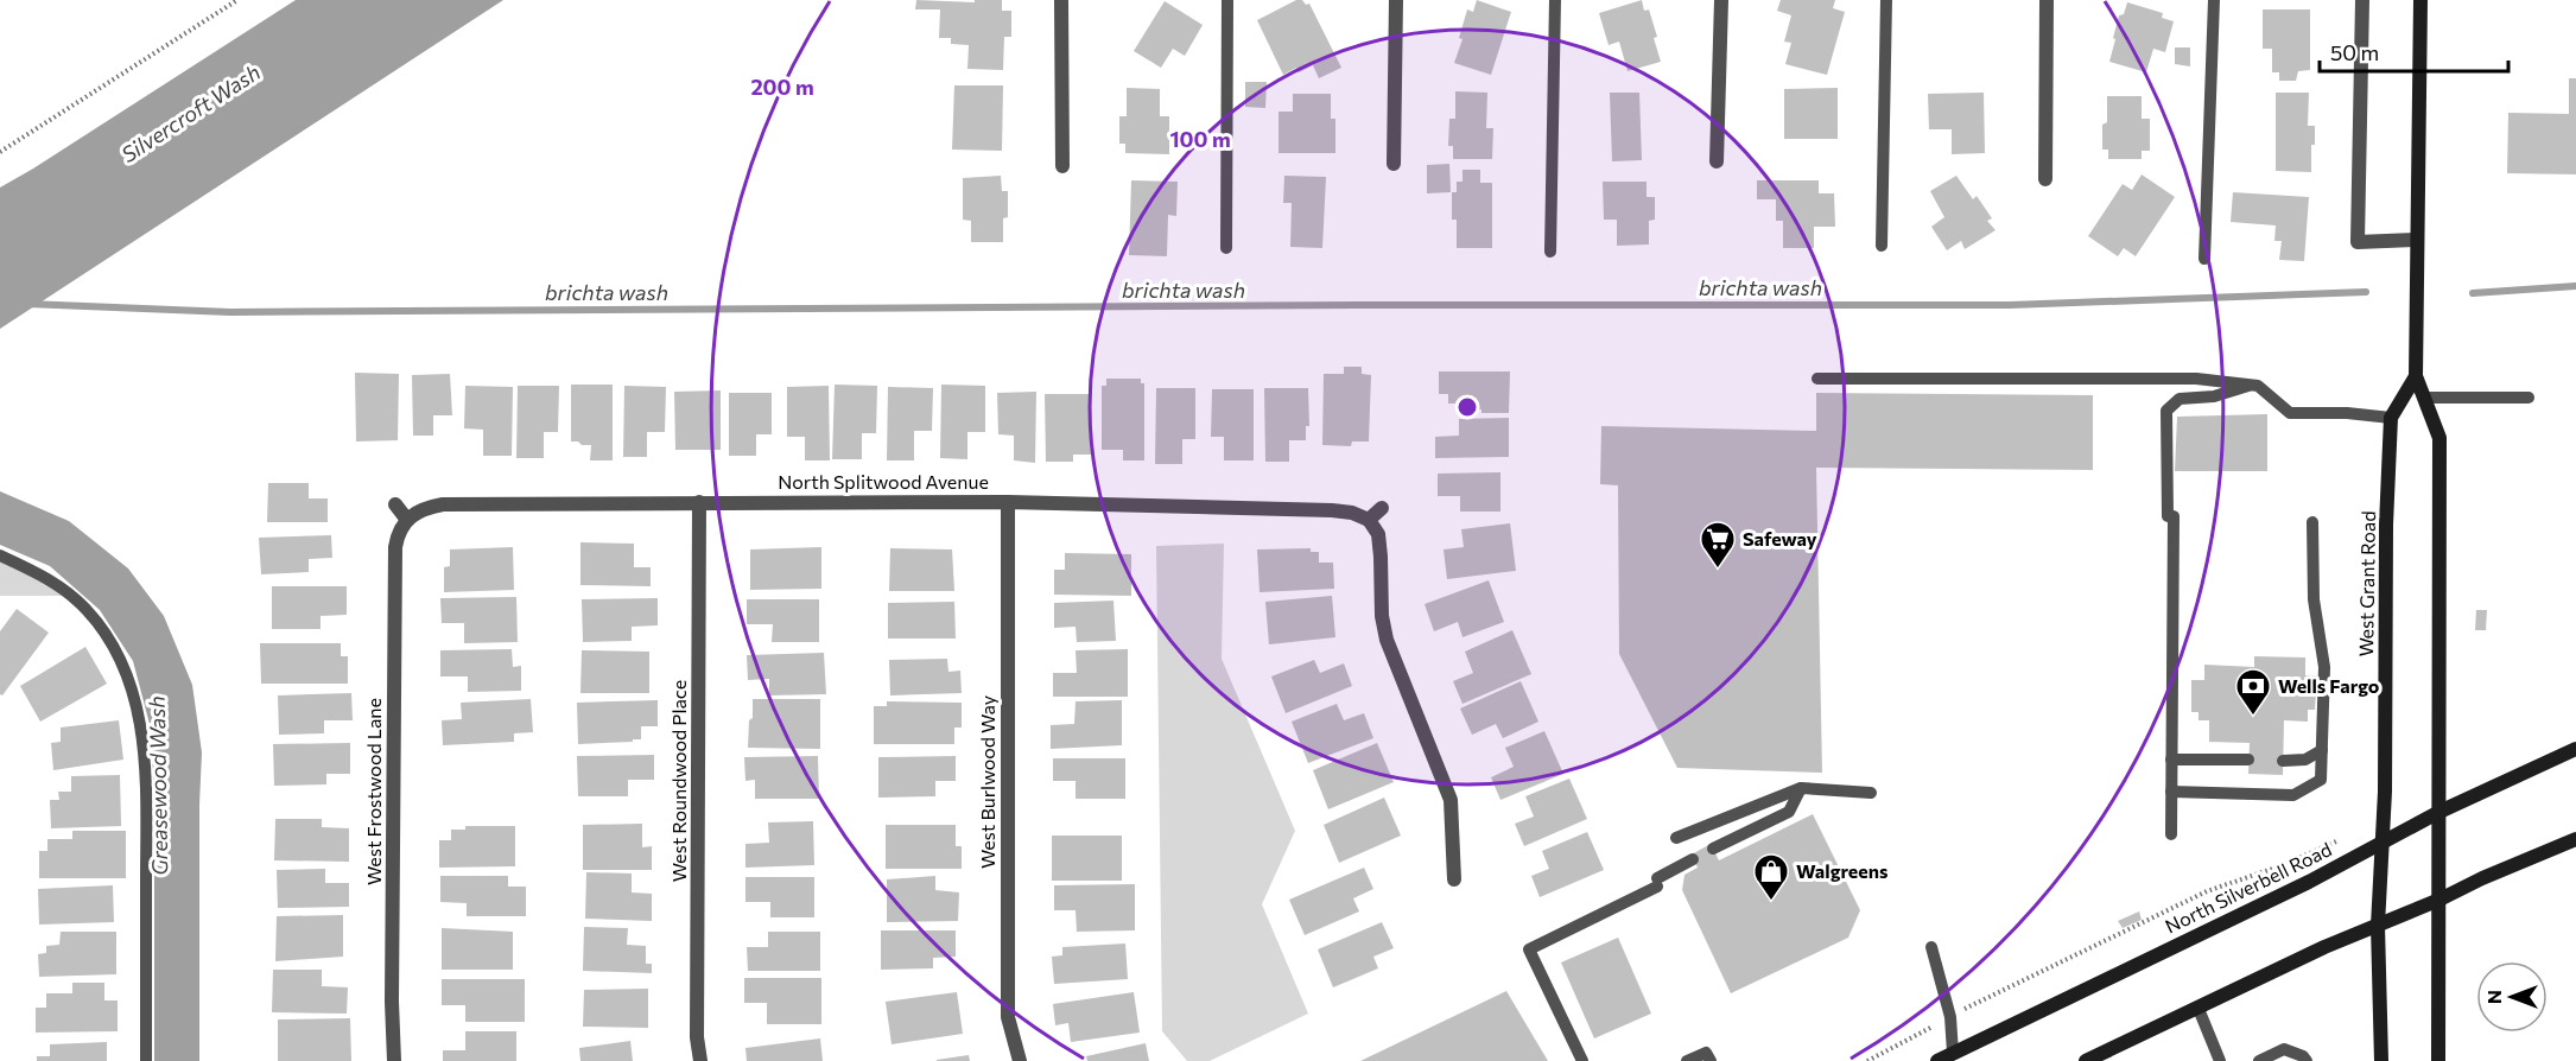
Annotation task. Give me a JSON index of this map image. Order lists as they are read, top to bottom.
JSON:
{
  "streets": {
    "main road": ["West Grant Road", "North Silverbell Road"],
    "street": [
      "North Splitwood Avenue",
      "West Roundwood Place",
      "West Burlwood Way",
      "West Frostwood Lane"
    ]
  },
  "crossings": [
    ["North Splitwood Avenue", "West Roundwood Place"],
    ["North Splitwood Avenue", "West Burlwood Way"],
    ["North Splitwood Avenue", "West Frostwood Lane"],
    ["West Grant Road", "North Silverbell Road"]
  ],
  "water": ["Silvercroft Wash", "brichta wash", "Greasewood Wash"],
  "places": {
    "supermarket": ["Safeway"],
    "bank": ["Wells Fargo"],
    "shop": ["Walgreens"]
  },
  "scale_bar": "50 m",
  "north": "left",
  "rings": ["200 m", "100 m"]
}
